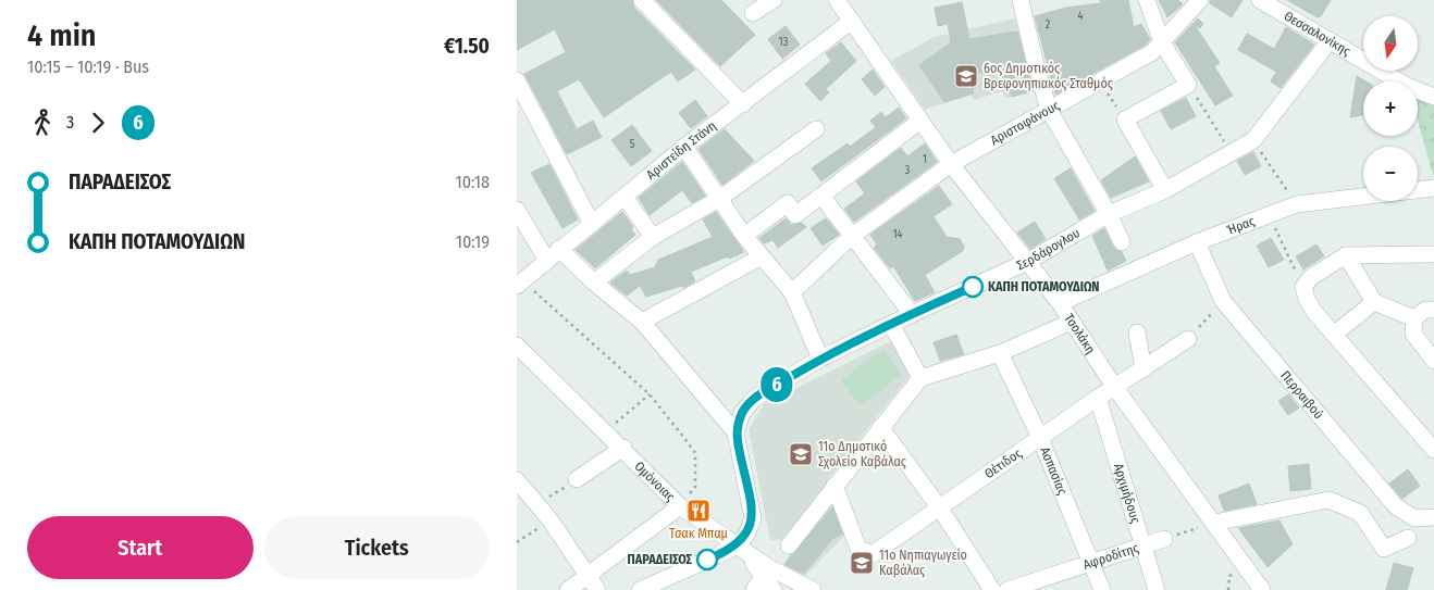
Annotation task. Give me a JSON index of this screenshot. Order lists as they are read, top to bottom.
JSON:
{
  "streets": {
    "street": [
      "Θεσσαλονίκης",
      "Αριστοφάνους",
      "Αριστείδη Στάνη",
      "Ήρας",
      "Σερδάρογλου",
      "Τσολάκη",
      "Περραιβού",
      "Θέτιδος",
      "Ασπασίας",
      "Ομόνοιας",
      "Αρχιμήδους",
      "Αφροδίτης"
    ]
  },
  "crossings": [
    ["Θεσσαλονίκης", "Σερδάρογλου"],
    ["Αριστοφάνους", "Τσολάκη"],
    ["Αριστείδη Στάνη", "Τσολάκη"],
    ["Ήρας", "Τσολάκη"],
    ["Ήρας", "Περραιβού"],
    ["Σερδάρογλου", "Τσολάκη"],
    ["Τσολάκη", "Θέτιδος"],
    ["Θέτιδος", "Ασπασίας"],
    ["Θέτιδος", "Αρχιμήδους"],
    ["Ασπασίας", "Αφροδίτης"],
    ["Αρχιμήδους", "Αφροδίτης"]
  ],
  "places": {
    "school or university": ["6ος Δημοτικός Βρεφονηπιακός Σταθμός", "11ο Δημοτικό Σχολείο Καβάλας", "11ο Νηπιαγωγείο Καβάλας"],
    "other": ["ΚΑΠΗ ΠΟΤΑΜΟΥΔΙΩΝ", "ΠΑΡΑΔΕΙΣΟΣ"],
    "restaurant": ["Τσακ Μπαμ"]
  },
  "lines": ["bus line 6"],
  "house_numbers": [
    "4",
    "2",
    "13",
    "5",
    "1",
    "3",
    "14"
  ],
  "north": "bottom",
  "page": {
    "heading": ["4 min", "10:15 – 10:19 · Bus", "€1.50"],
    "on_map": "6",
    "map_buttons": ["+", "−"],
    "legs": ["3", "6"],
    "list": [
      {
        "name": "ΠΑΡΑΔΕΙΣΟΣ",
        "value": "10:18"
      },
      {
        "name": "ΚΑΠΗ ΠΟΤΑΜΟΥΔΙΩΝ",
        "value": "10:19"
      }
    ],
    "buttons": ["Start", "Tickets"]
  }
}
